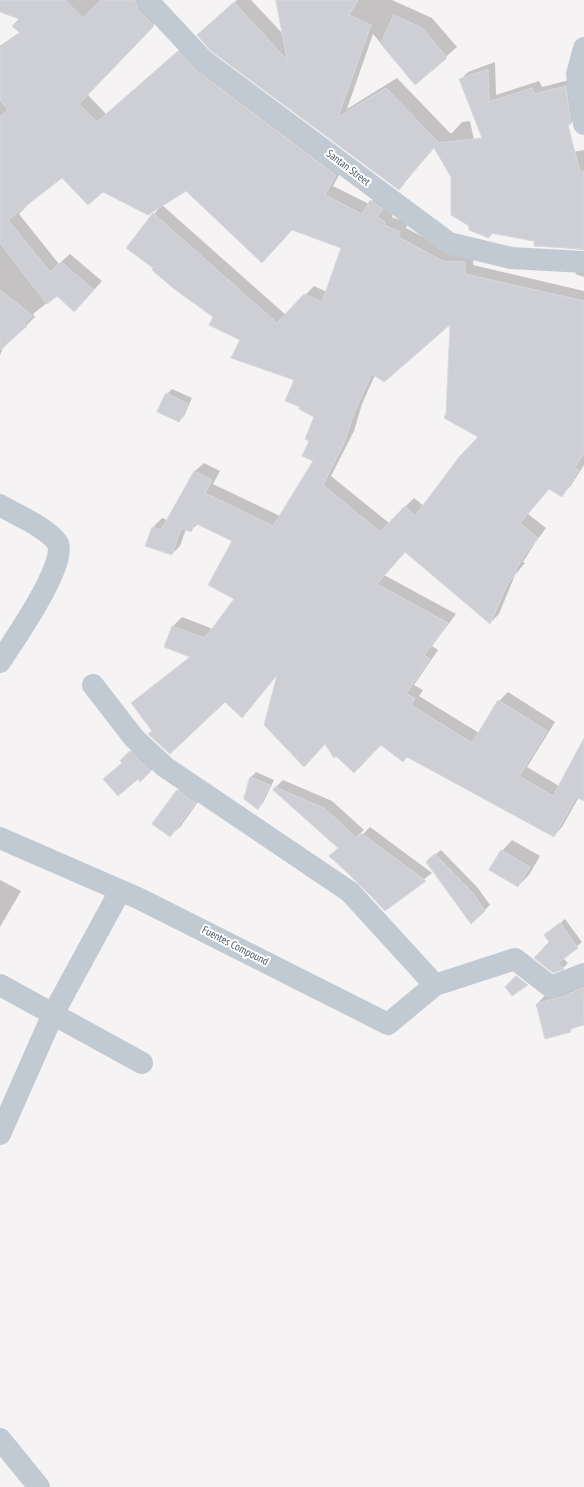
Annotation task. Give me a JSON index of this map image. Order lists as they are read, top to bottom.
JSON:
{
  "streets": {
    "street": ["Santan Street", "Fuentes Compound"]
  }
}
